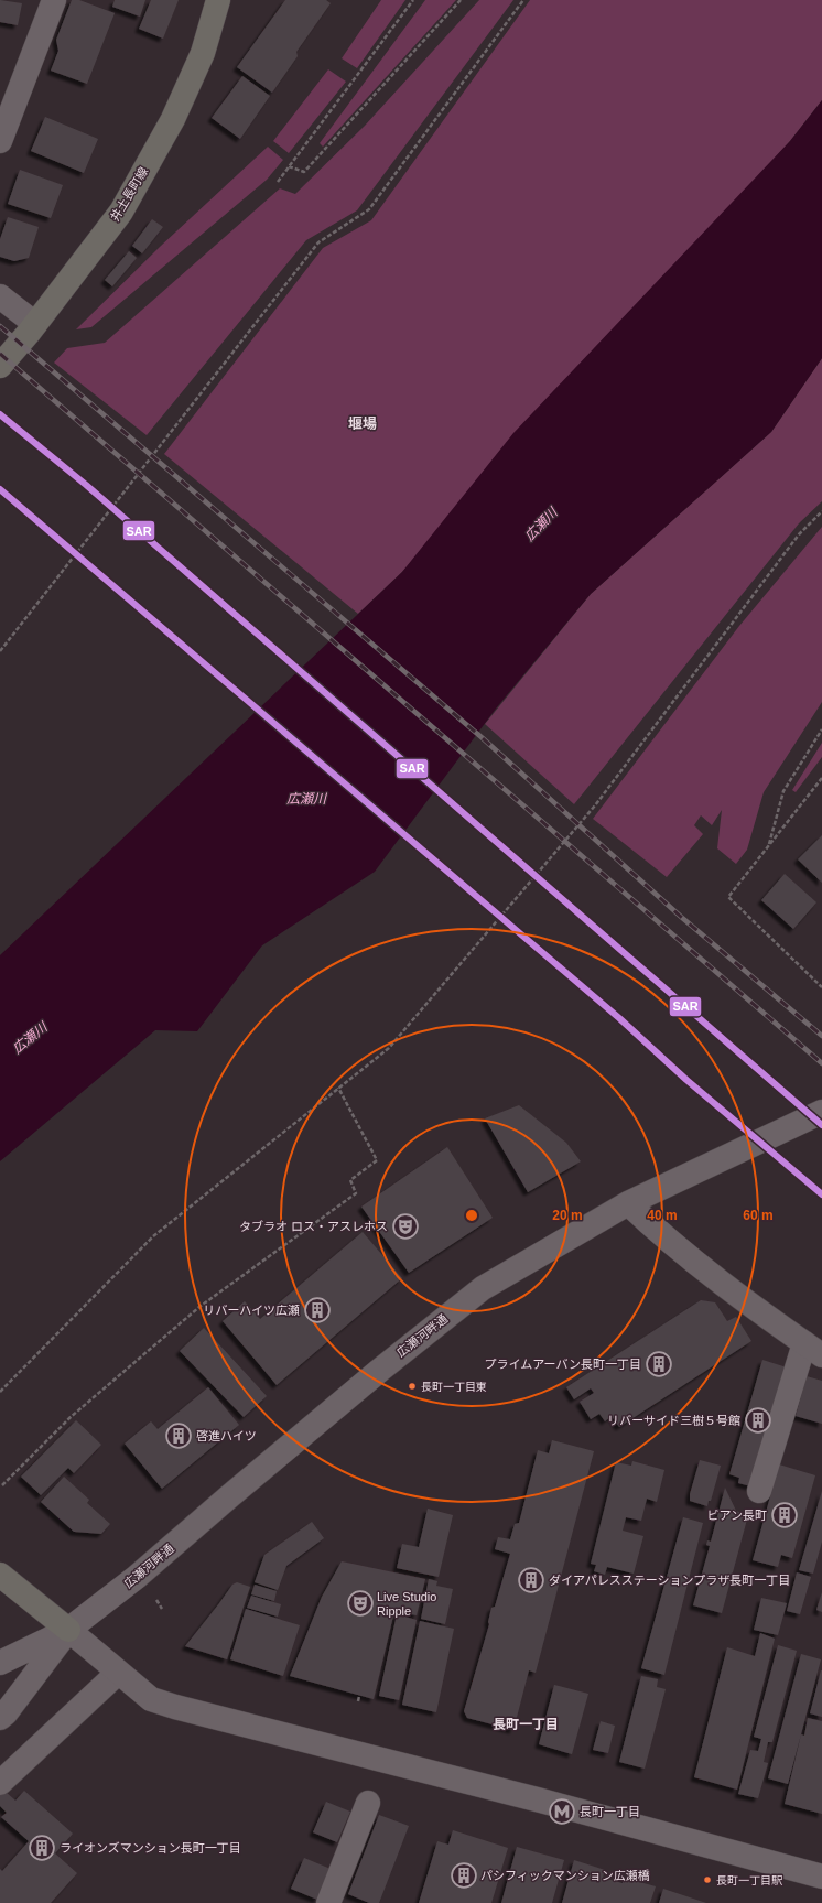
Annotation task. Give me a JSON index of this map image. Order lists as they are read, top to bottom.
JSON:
{
  "streets": {
    "main road": ["井土長町線"],
    "street": ["広瀬河畔通"]
  },
  "districts": ["堰場", "長町一丁目"],
  "water": ["広瀬川"],
  "places": {
    "theatre": ["タブラオ ロス・アスレホス", "Live Studio Ripple"],
    "building": [
      "リバーハイツ広瀬",
      "プライムアーバン長町一丁目",
      "リバーサイド三樹５号館",
      "啓進ハイツ",
      "ビアン長町",
      "ダイアパレスステーションプラザ長町一丁目",
      "ライオンズマンション長町一丁目",
      "パシフィックマンション広瀬橋"
    ],
    "other": ["長町一丁目東", "長町一丁目駅"],
    "metro station": ["長町一丁目"]
  },
  "lines": ["transit line SAR"],
  "rings": ["20 m", "40 m", "60 m"]
}
